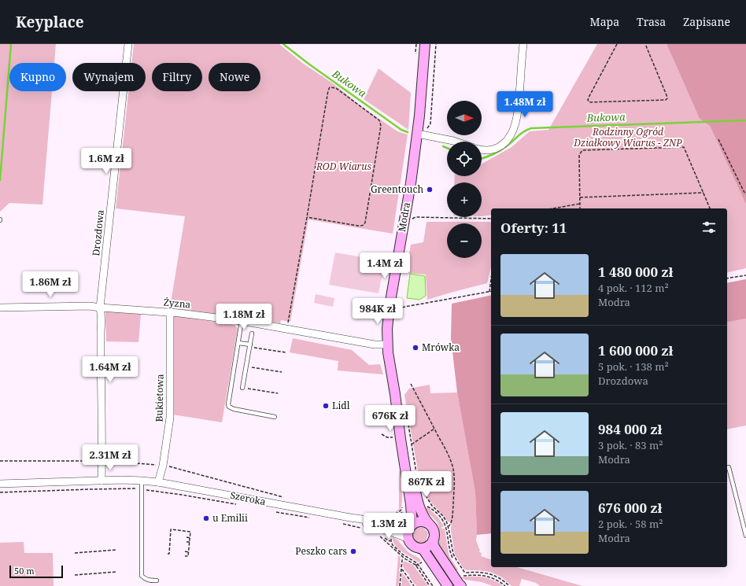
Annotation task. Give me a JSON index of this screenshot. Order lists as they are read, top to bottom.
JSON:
{
  "streets": {
    "street": [
      "Modra",
      "Drozdowa",
      "Żyzna",
      "Bukietowa",
      "Szeroka"
    ]
  },
  "crossings": [
    ["Modra", "Żyzna"],
    ["Modra", "Szeroka"],
    ["Drozdowa", "Żyzna"],
    ["Drozdowa", "Szeroka"],
    ["Żyzna", "Bukietowa"],
    ["Bukietowa", "Szeroka"]
  ],
  "water": ["Bukowa"],
  "parks": ["Rodzinny Ogród Działkowy Wiarus - ZNP", "ROD Wiarus"],
  "places": [
    "Greentouch",
    "Mrówka",
    "Lidl",
    "u Emilii",
    "Peszko cars"
  ],
  "scale_bar": "50 m",
  "north": "right",
  "page": {
    "header": "Keyplace",
    "nav": ["Mapa", "Trasa", "Zapisane"],
    "chip": [
      "Kupno",
      "Wynajem",
      "Filtry",
      "Nowe"
    ],
    "price": [
      "1.48M zł",
      "1.6M zł",
      "1.4M zł",
      "1.86M zł",
      "984K zł",
      "1.18M zł",
      "1.64M zł",
      "676K zł",
      "2.31M zł",
      "867K zł",
      "1.3M zł"
    ],
    "map_buttons": ["+", "−"],
    "heading": "Oferty: 11",
    "list": [
      {
        "name": "1 480 000 zł",
        "note": "4 pok. · 112 m² · Modra"
      },
      {
        "name": "1 600 000 zł",
        "note": "5 pok. · 138 m² · Drozdowa"
      },
      {
        "name": "984 000 zł",
        "note": "3 pok. · 83 m² · Modra"
      },
      {
        "name": "676 000 zł",
        "note": "2 pok. · 58 m² · Modra"
      }
    ],
    "scale": "50 m"
  }
}
